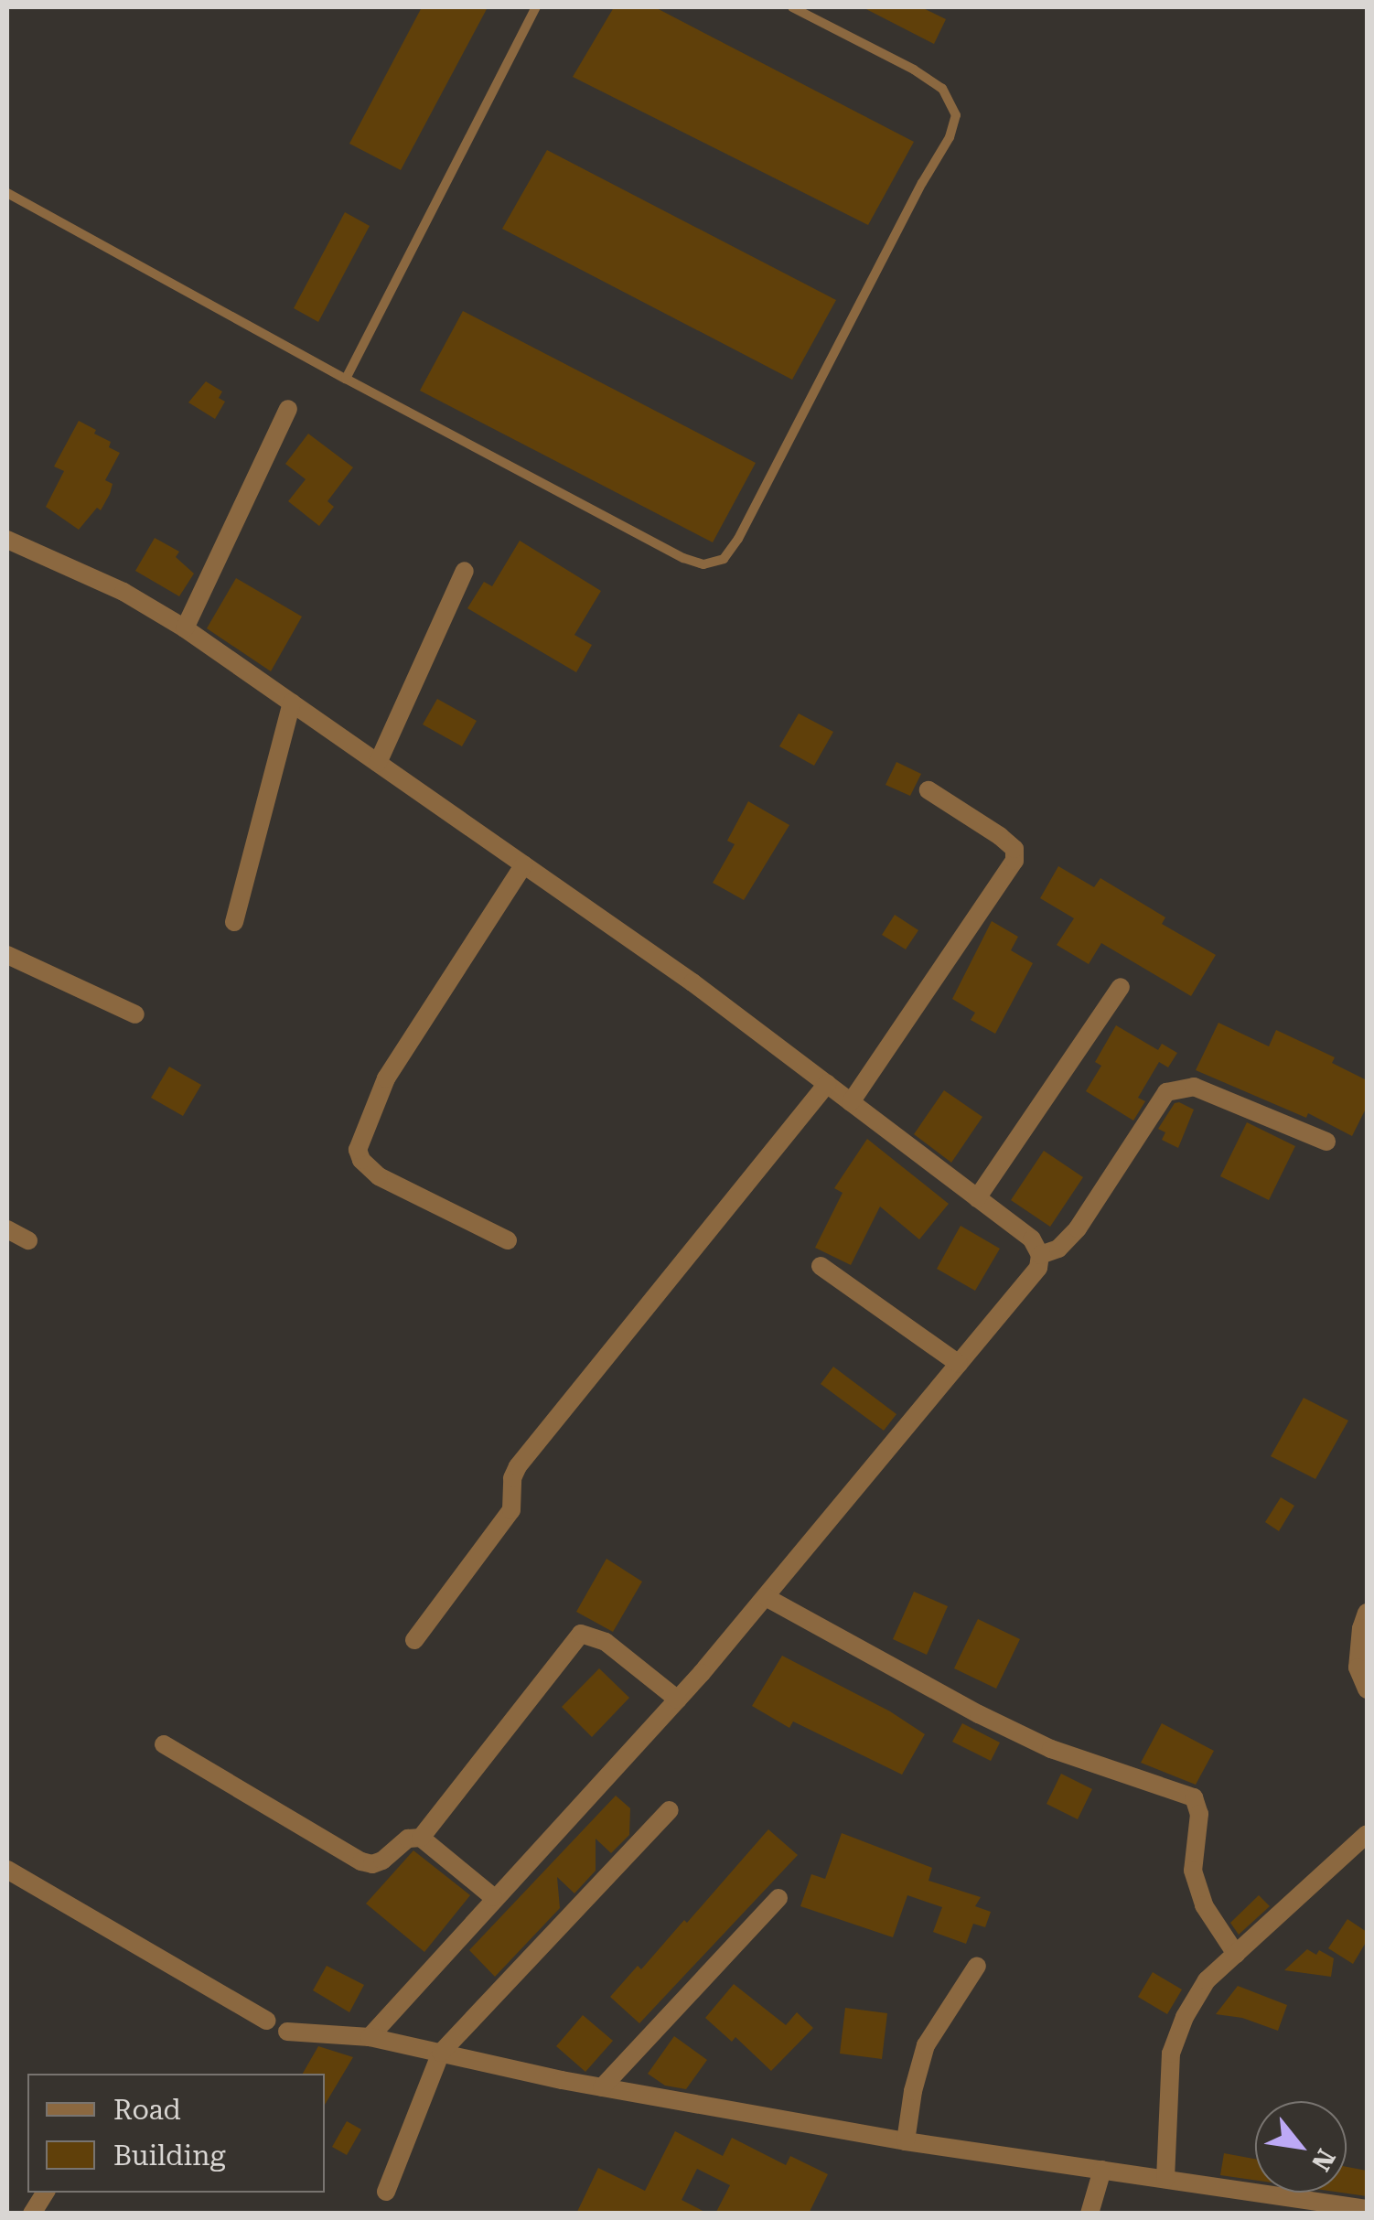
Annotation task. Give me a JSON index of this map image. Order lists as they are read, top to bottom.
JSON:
{
  "legend": ["Road", "Building"],
  "north": "bottom right"
}
